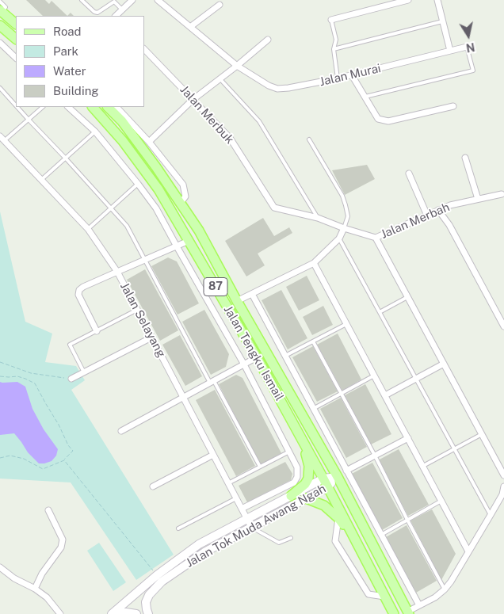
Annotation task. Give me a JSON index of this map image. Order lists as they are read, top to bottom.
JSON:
{
  "streets": {
    "main road": ["87", "Jalan Tengku Ismail", "Jalan Tok Muda Awang Ngah"],
    "street": [
      "Jalan Murai",
      "Jalan Merbuk",
      "Jalan Merbah",
      "Jalan Selayang"
    ]
  },
  "crossings": [
    ["Jalan Selayang", "Jalan Tengku Ismail"],
    ["Jalan Selayang", "Jalan Tok Muda Awang Ngah"],
    ["Jalan Tengku Ismail", "Jalan Tok Muda Awang Ngah"]
  ],
  "legend": [
    "Road",
    "Park",
    "Water",
    "Building"
  ],
  "north": "bottom"
}
